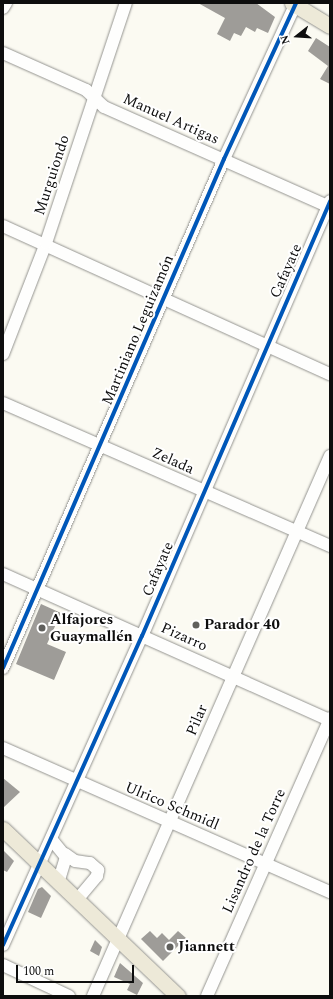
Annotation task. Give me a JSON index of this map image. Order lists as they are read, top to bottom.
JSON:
{
  "streets": {
    "street": [
      "Manuel Artigas",
      "Murguiondo",
      "Cafayate",
      "Martiniano Leguizamón",
      "Zelada",
      "Pizarro",
      "Pilar",
      "Ulrico Schmidl",
      "Lisandro de la Torre"
    ]
  },
  "crossings": [
    ["Manuel Artigas", "Murguiondo"],
    ["Manuel Artigas", "Cafayate"],
    ["Manuel Artigas", "Martiniano Leguizamón"],
    ["Cafayate", "Zelada"],
    ["Cafayate", "Pizarro"],
    ["Cafayate", "Ulrico Schmidl"],
    ["Martiniano Leguizamón", "Zelada"],
    ["Martiniano Leguizamón", "Pizarro"],
    ["Zelada", "Pilar"],
    ["Pizarro", "Pilar"],
    ["Pizarro", "Lisandro de la Torre"],
    ["Pilar", "Ulrico Schmidl"],
    ["Ulrico Schmidl", "Lisandro de la Torre"]
  ],
  "places": ["Parador 40", "Alfajores Guaymallén", "Jiannett"],
  "scale_bar": "100 m",
  "north": "left"
}
